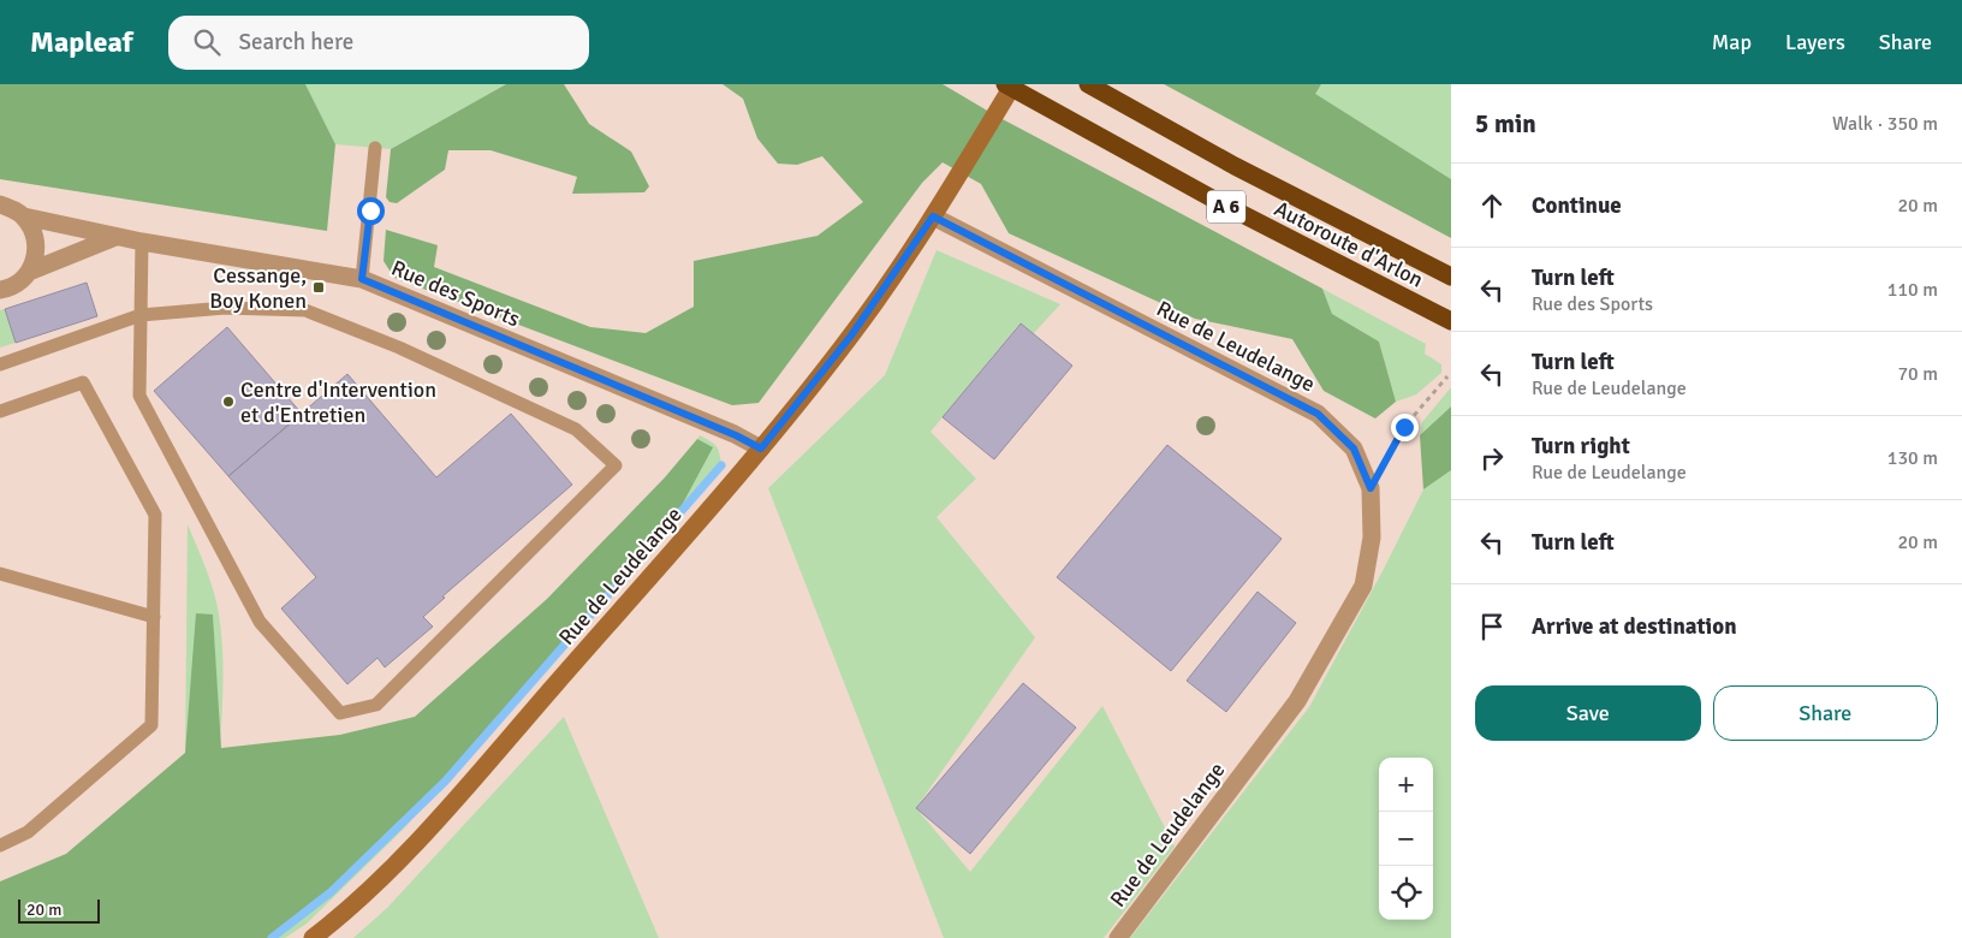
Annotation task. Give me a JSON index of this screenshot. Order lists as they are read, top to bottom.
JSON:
{
  "streets": {
    "highway": ["A 6", "Autoroute d'Arlon"],
    "main road": ["Rue de Leudelange"],
    "street": ["Rue des Sports"]
  },
  "crossings": [
    ["Rue des Sports", "Rue de Leudelange"]
  ],
  "places": {
    "transit": ["Cessange, Boy Konen"],
    "other": ["Centre d'Intervention et d'Entretien"]
  },
  "scale_bar": "20 m",
  "page": {
    "header": "Mapleaf",
    "search": "Search here",
    "nav": ["Map", "Layers", "Share"],
    "heading": ["5 min", "Walk · 350 m"],
    "list": [
      ["Continue", "20 m"],
      ["Turn left", "Rue des Sports", "110 m"],
      ["Turn left", "Rue de Leudelange", "70 m"],
      ["Turn right", "Rue de Leudelange", "130 m"],
      ["Turn left", "20 m"],
      "Arrive at destination"
    ],
    "buttons": ["Save", "Share"],
    "map_buttons": ["+", "−"],
    "scale": "20 m"
  }
}
